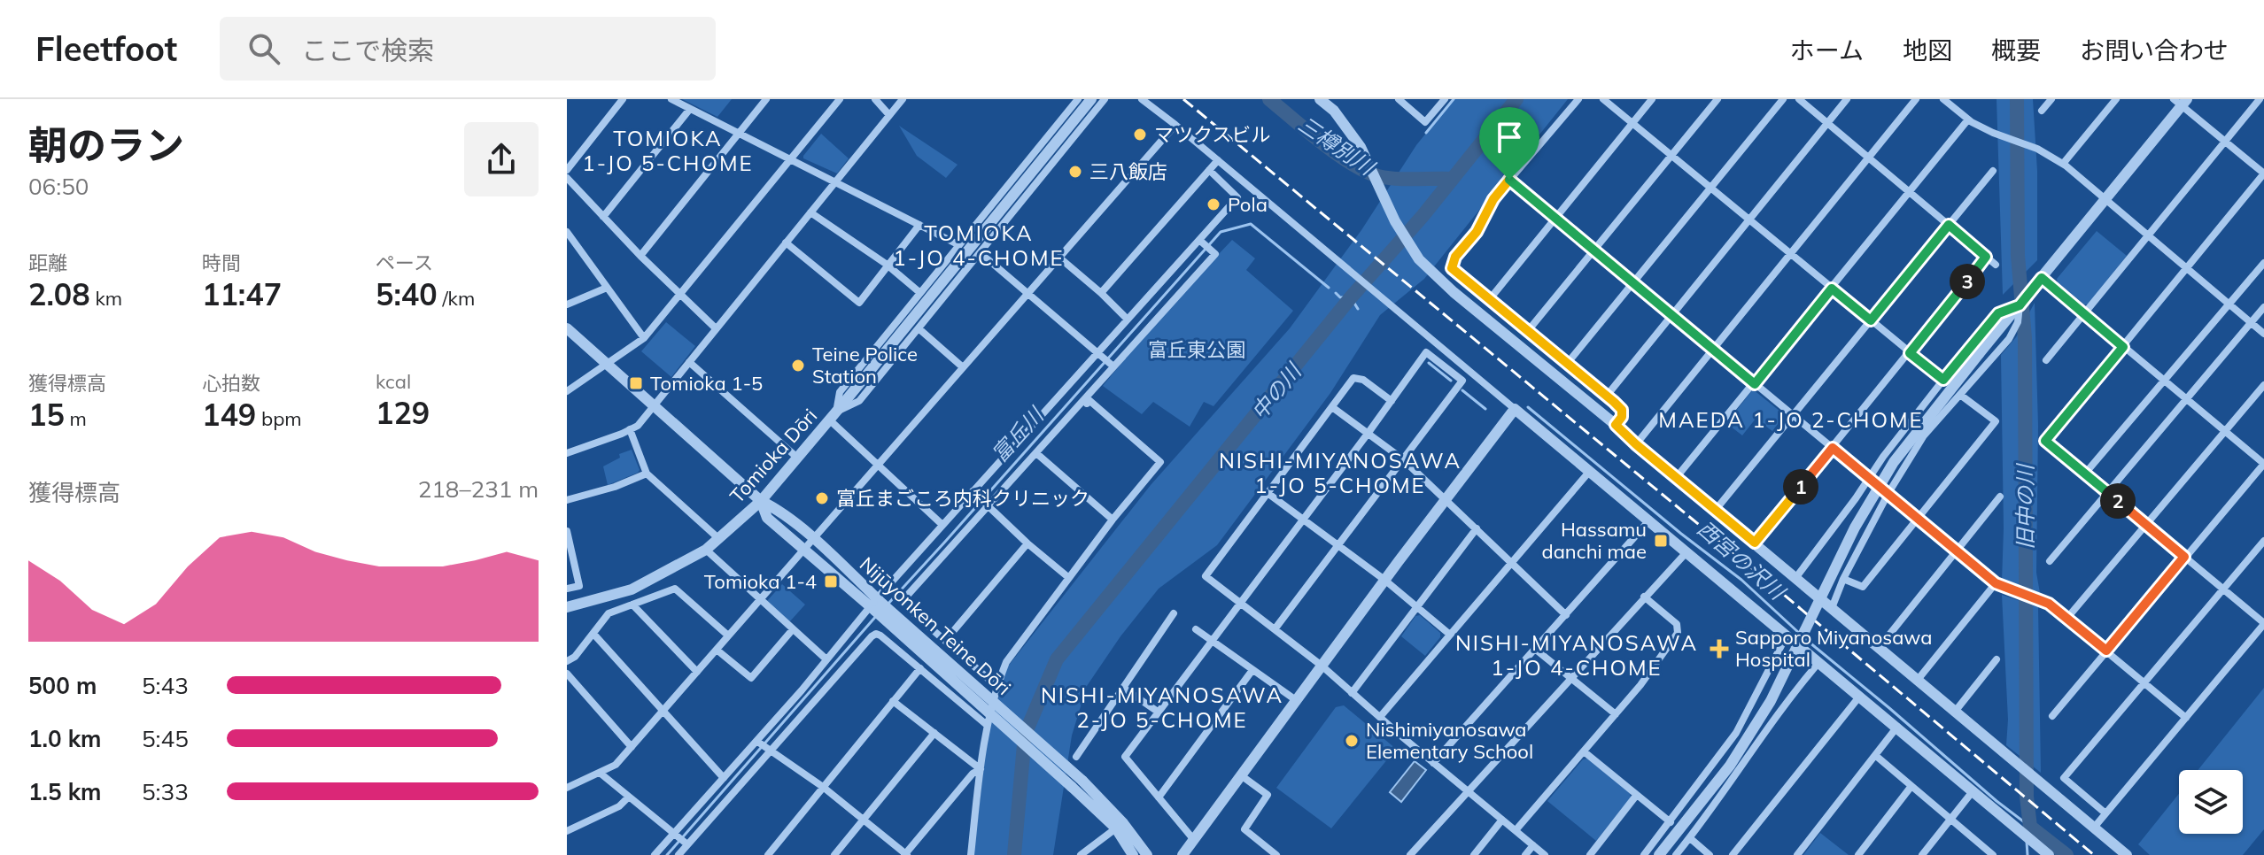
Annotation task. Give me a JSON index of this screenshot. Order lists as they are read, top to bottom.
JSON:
{
  "streets": {
    "street": ["Tomioka Dōri", "Nijūyonken Teine Dōri"]
  },
  "crossings": [
    ["Tomioka Dōri", "Nijūyonken Teine Dōri"]
  ],
  "districts": [
    "TOMIOKA 1-JO 5-CHOME",
    "TOMIOKA 1-JO 4-CHOME",
    "MAEDA 1-JO 2-CHOME",
    "NISHI-MIYANOSAWA 1-JO 5-CHOME",
    "NISHI-MIYANOSAWA 1-JO 4-CHOME",
    "NISHI-MIYANOSAWA 2-JO 5-CHOME"
  ],
  "water": [
    "三樽別川",
    "中の川",
    "富丘川",
    "旧中の川",
    "西宮の沢川"
  ],
  "parks": ["富丘東公園"],
  "places": {
    "other": [
      "マツクスビル",
      "三八飯店",
      "Pola",
      "Teine Police Station",
      "富丘まごころ内科クリニック",
      "Nishimiyanosawa Elementary School"
    ],
    "transit": ["Tomioka 1-5", "Hassamu danchi mae", "Tomioka 1-4"],
    "health": ["Sapporo Miyanosawa Hospital"]
  },
  "page": {
    "header": "Fleetfoot",
    "search": "ここで検索",
    "nav": [
      "ホーム",
      "地図",
      "概要",
      "お問い合わせ"
    ],
    "heading": ["朝のラン", "06:50"],
    "stats": [
      ["距離", "2.08 km"],
      ["時間", "11:47"],
      ["ペース", "5:40 /km"],
      ["獲得標高", "15 m"],
      ["心拍数", "149 bpm"],
      ["kcal", "129"]
    ],
    "pins": ["3", "1", "2"],
    "chart": ["獲得標高", "218–231 m"],
    "list": [
      {
        "name": "500 m",
        "note": "5:43"
      },
      {
        "name": "1.0 km",
        "note": "5:45"
      },
      {
        "name": "1.5 km",
        "note": "5:33"
      }
    ]
  }
}
